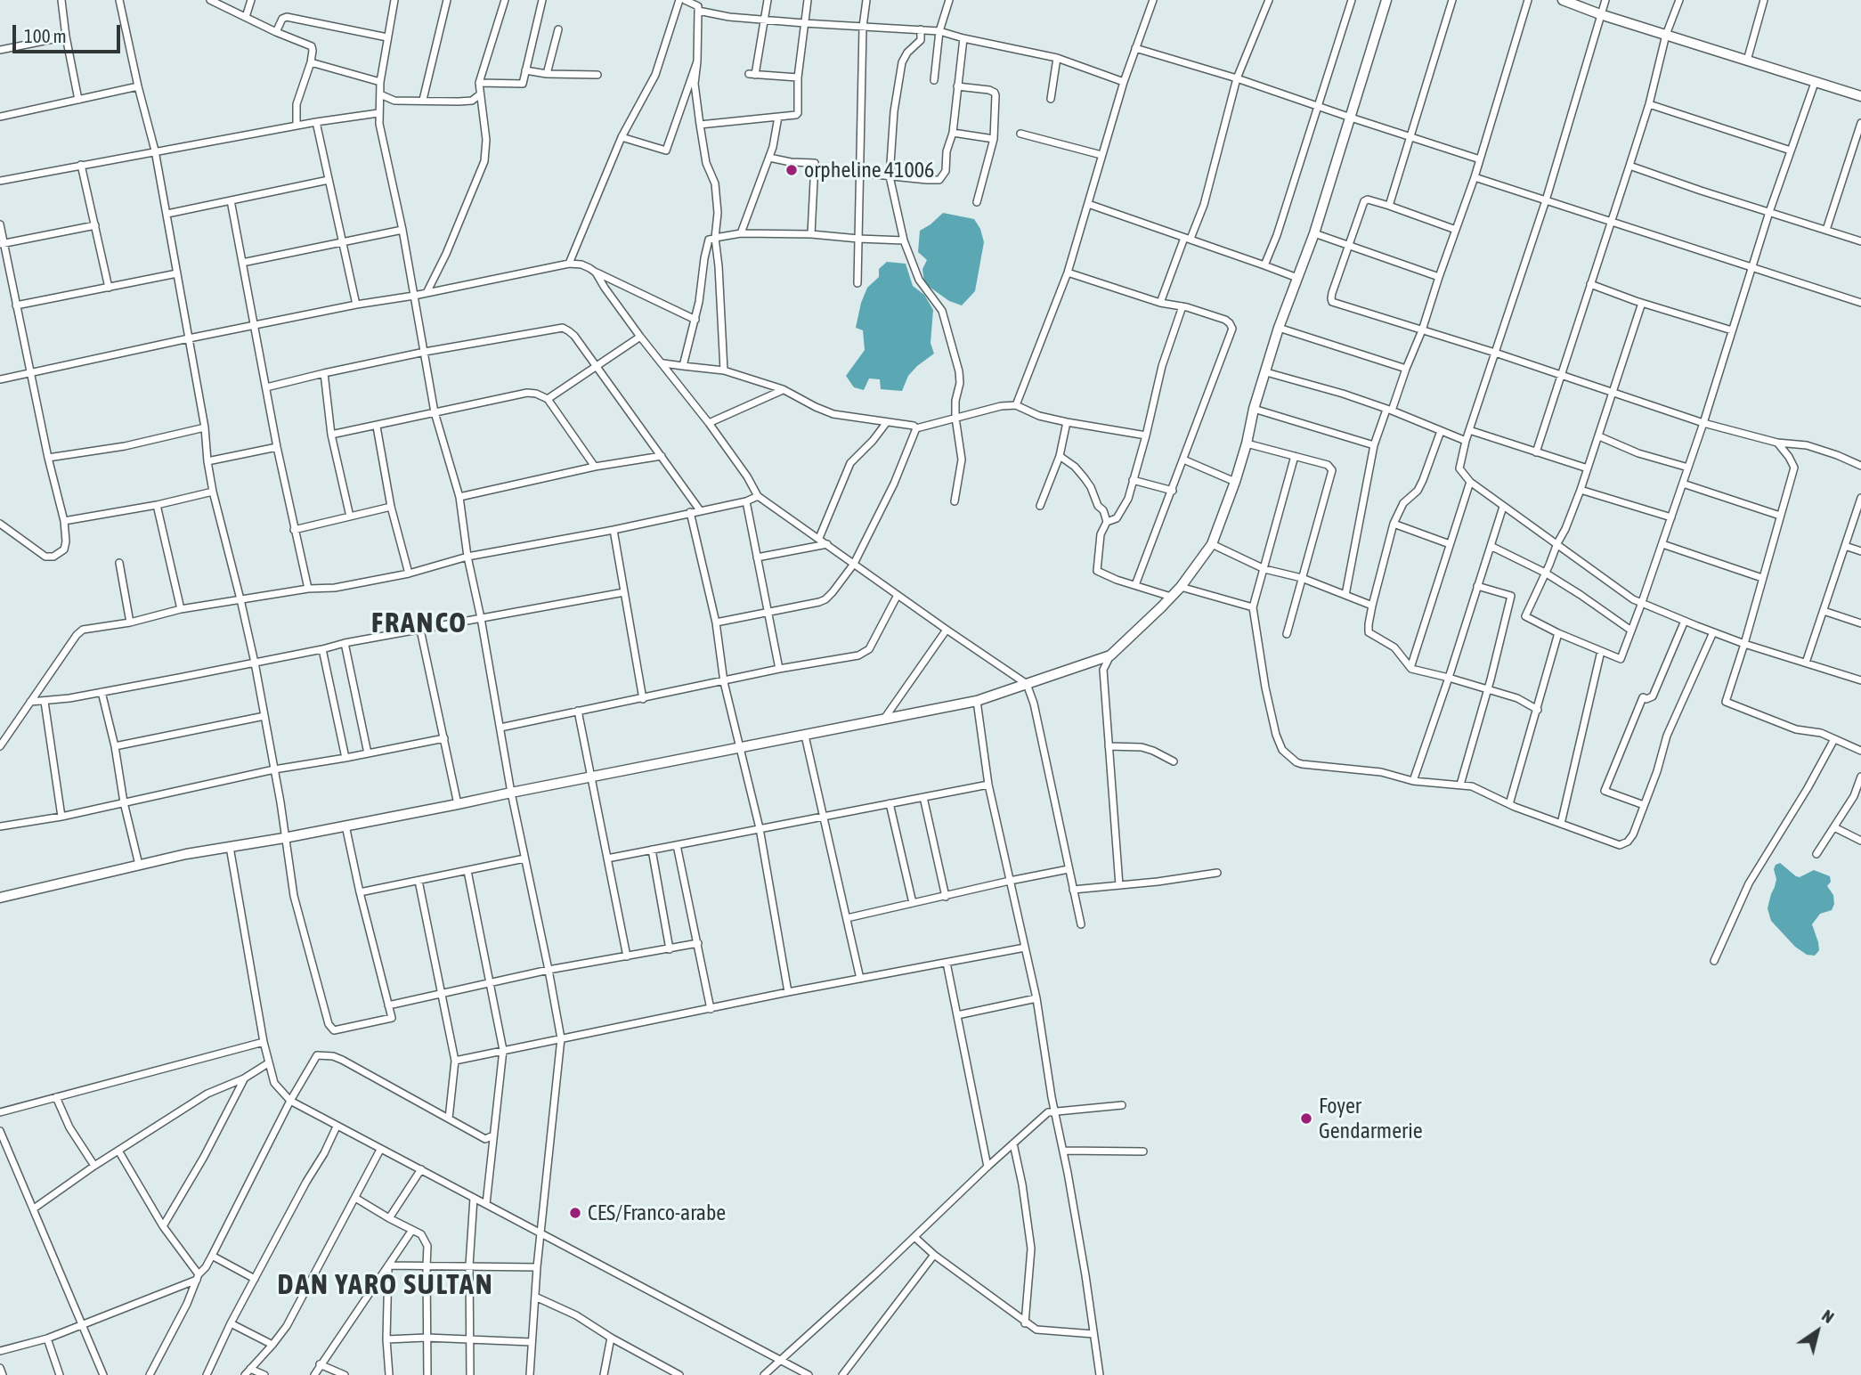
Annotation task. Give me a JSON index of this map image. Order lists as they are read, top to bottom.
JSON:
{
  "districts": ["FRANCO", "DAN YARO SULTAN"],
  "places": ["orpheline 41006", "Foyer Gendarmerie", "CES/Franco-arabe"],
  "scale_bar": "100 m",
  "north": "top right"
}
